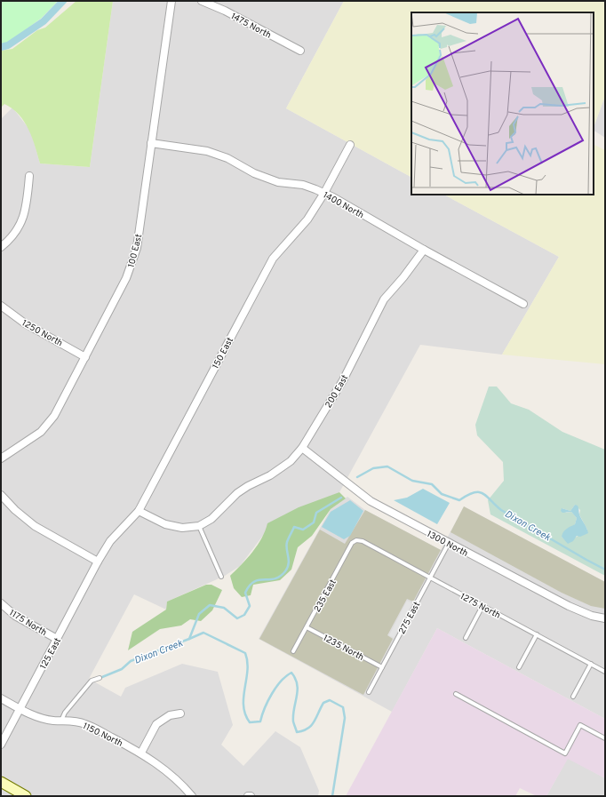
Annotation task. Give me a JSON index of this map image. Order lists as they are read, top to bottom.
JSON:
{
  "streets": {
    "street": [
      "1475 North",
      "1400 North",
      "100 East",
      "1250 North",
      "150 East",
      "200 East",
      "1300 North",
      "1175 North",
      "125 East",
      "1150 North"
    ],
    "lane": [
      "235 East",
      "1275 North",
      "275 East",
      "1235 North"
    ]
  },
  "crossings": [
    ["1400 North", "100 East"],
    ["1400 North", "150 East"],
    ["1400 North", "200 East"],
    ["100 East", "1250 North"],
    ["150 East", "125 East"],
    ["200 East", "1300 North"],
    ["1300 North", "275 East"],
    ["235 East", "1275 North"],
    ["235 East", "1235 North"],
    ["1275 North", "275 East"],
    ["275 East", "1235 North"],
    ["1175 North", "125 East"],
    ["125 East", "1150 North"]
  ],
  "water": ["Dixon Creek"]
}
